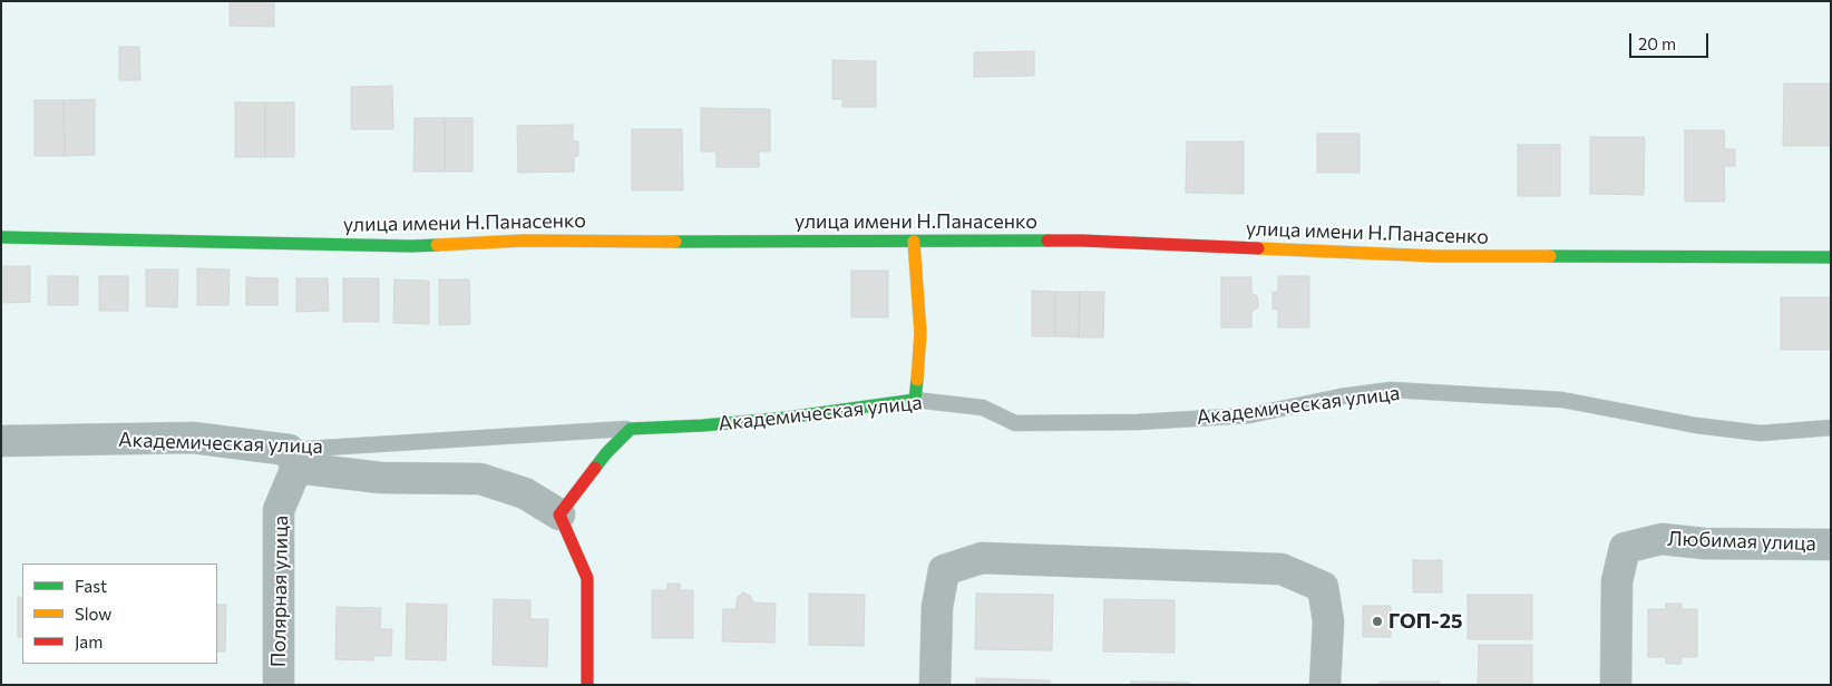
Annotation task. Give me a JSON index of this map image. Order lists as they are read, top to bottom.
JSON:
{
  "streets": {
    "street": [
      "улица имени Н.Панасенко",
      "Академическая улица",
      "Любимая улица",
      "Полярная улица"
    ]
  },
  "crossings": [
    ["Академическая улица", "Полярная улица"]
  ],
  "places": ["ГОП-25"],
  "legend": ["Fast", "Slow", "Jam"],
  "scale_bar": "20 m"
}
